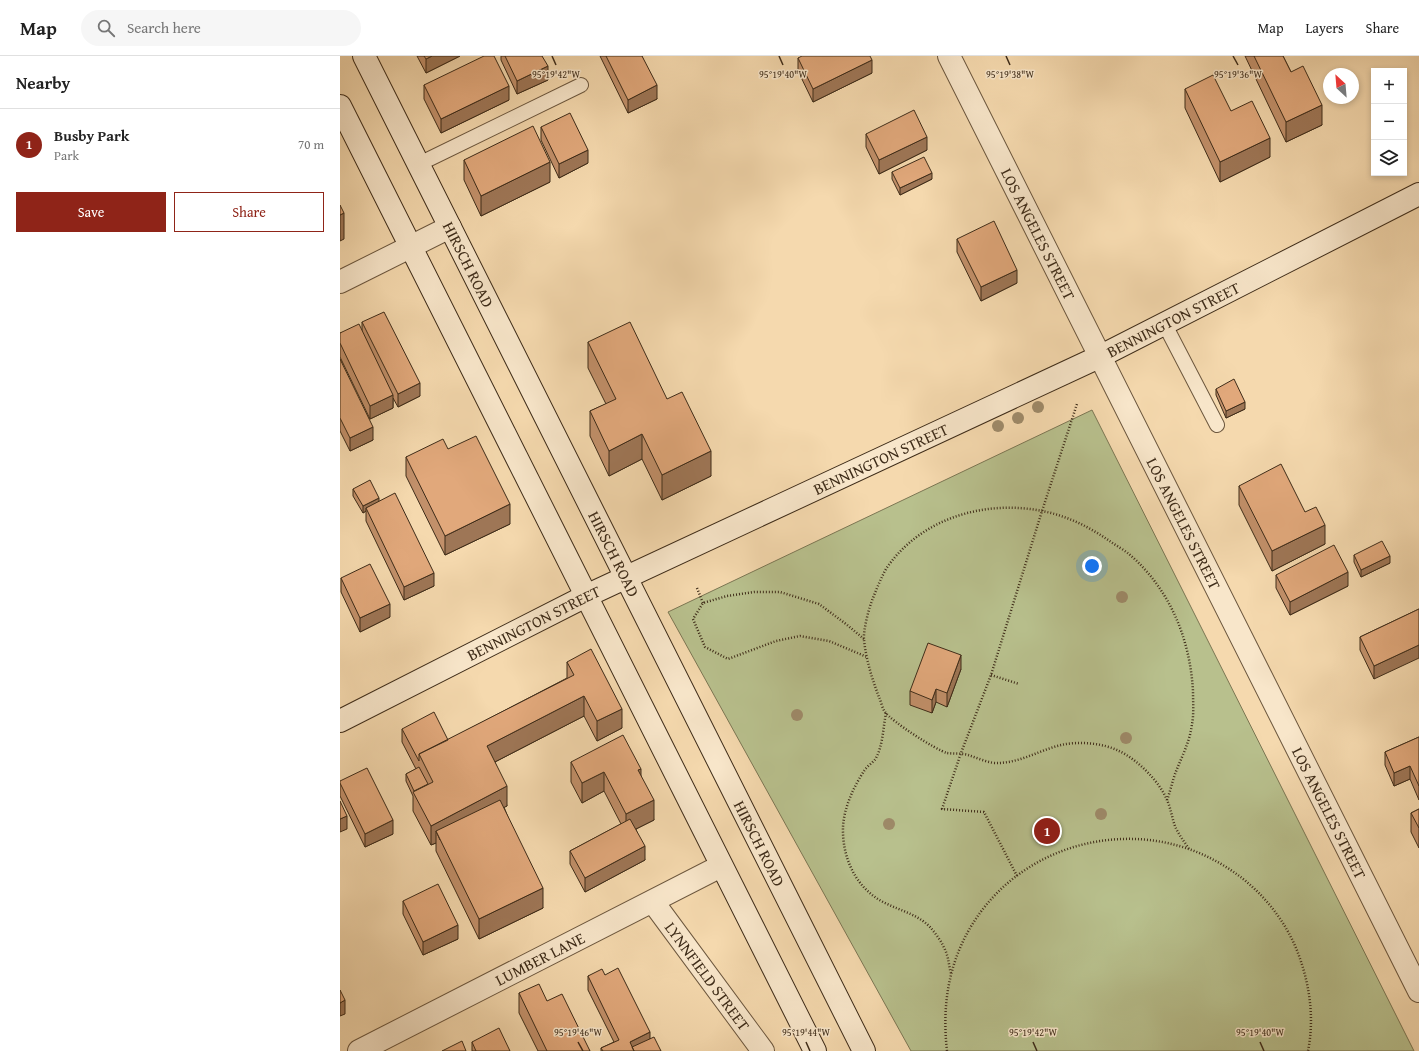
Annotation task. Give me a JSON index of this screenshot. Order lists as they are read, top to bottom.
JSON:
{
  "streets": {
    "street": [
      "LOS ANGELES STREET",
      "HIRSCH ROAD",
      "BENNINGTON STREET",
      "LUMBER LANE",
      "LYNNFIELD STREET"
    ]
  },
  "crossings": [
    ["LOS ANGELES STREET", "BENNINGTON STREET"],
    ["HIRSCH ROAD", "BENNINGTON STREET"],
    ["LUMBER LANE", "LYNNFIELD STREET"]
  ],
  "north": "top left",
  "page": {
    "header": "Map",
    "search": "Search here",
    "nav": ["Map", "Layers", "Share"],
    "heading": "Nearby",
    "map_buttons": ["+", "−"],
    "list": [
      {
        "mark": "1",
        "name": "Busby Park",
        "note": "Park",
        "value": "70 m"
      }
    ],
    "buttons": ["Save", "Share"],
    "pins": "1"
  },
  "coordinates": [
    "95°19'42\"W",
    "95°19'40\"W",
    "95°19'38\"W",
    "95°19'36\"W",
    "95°19'46\"W",
    "95°19'44\"W"
  ]
}
